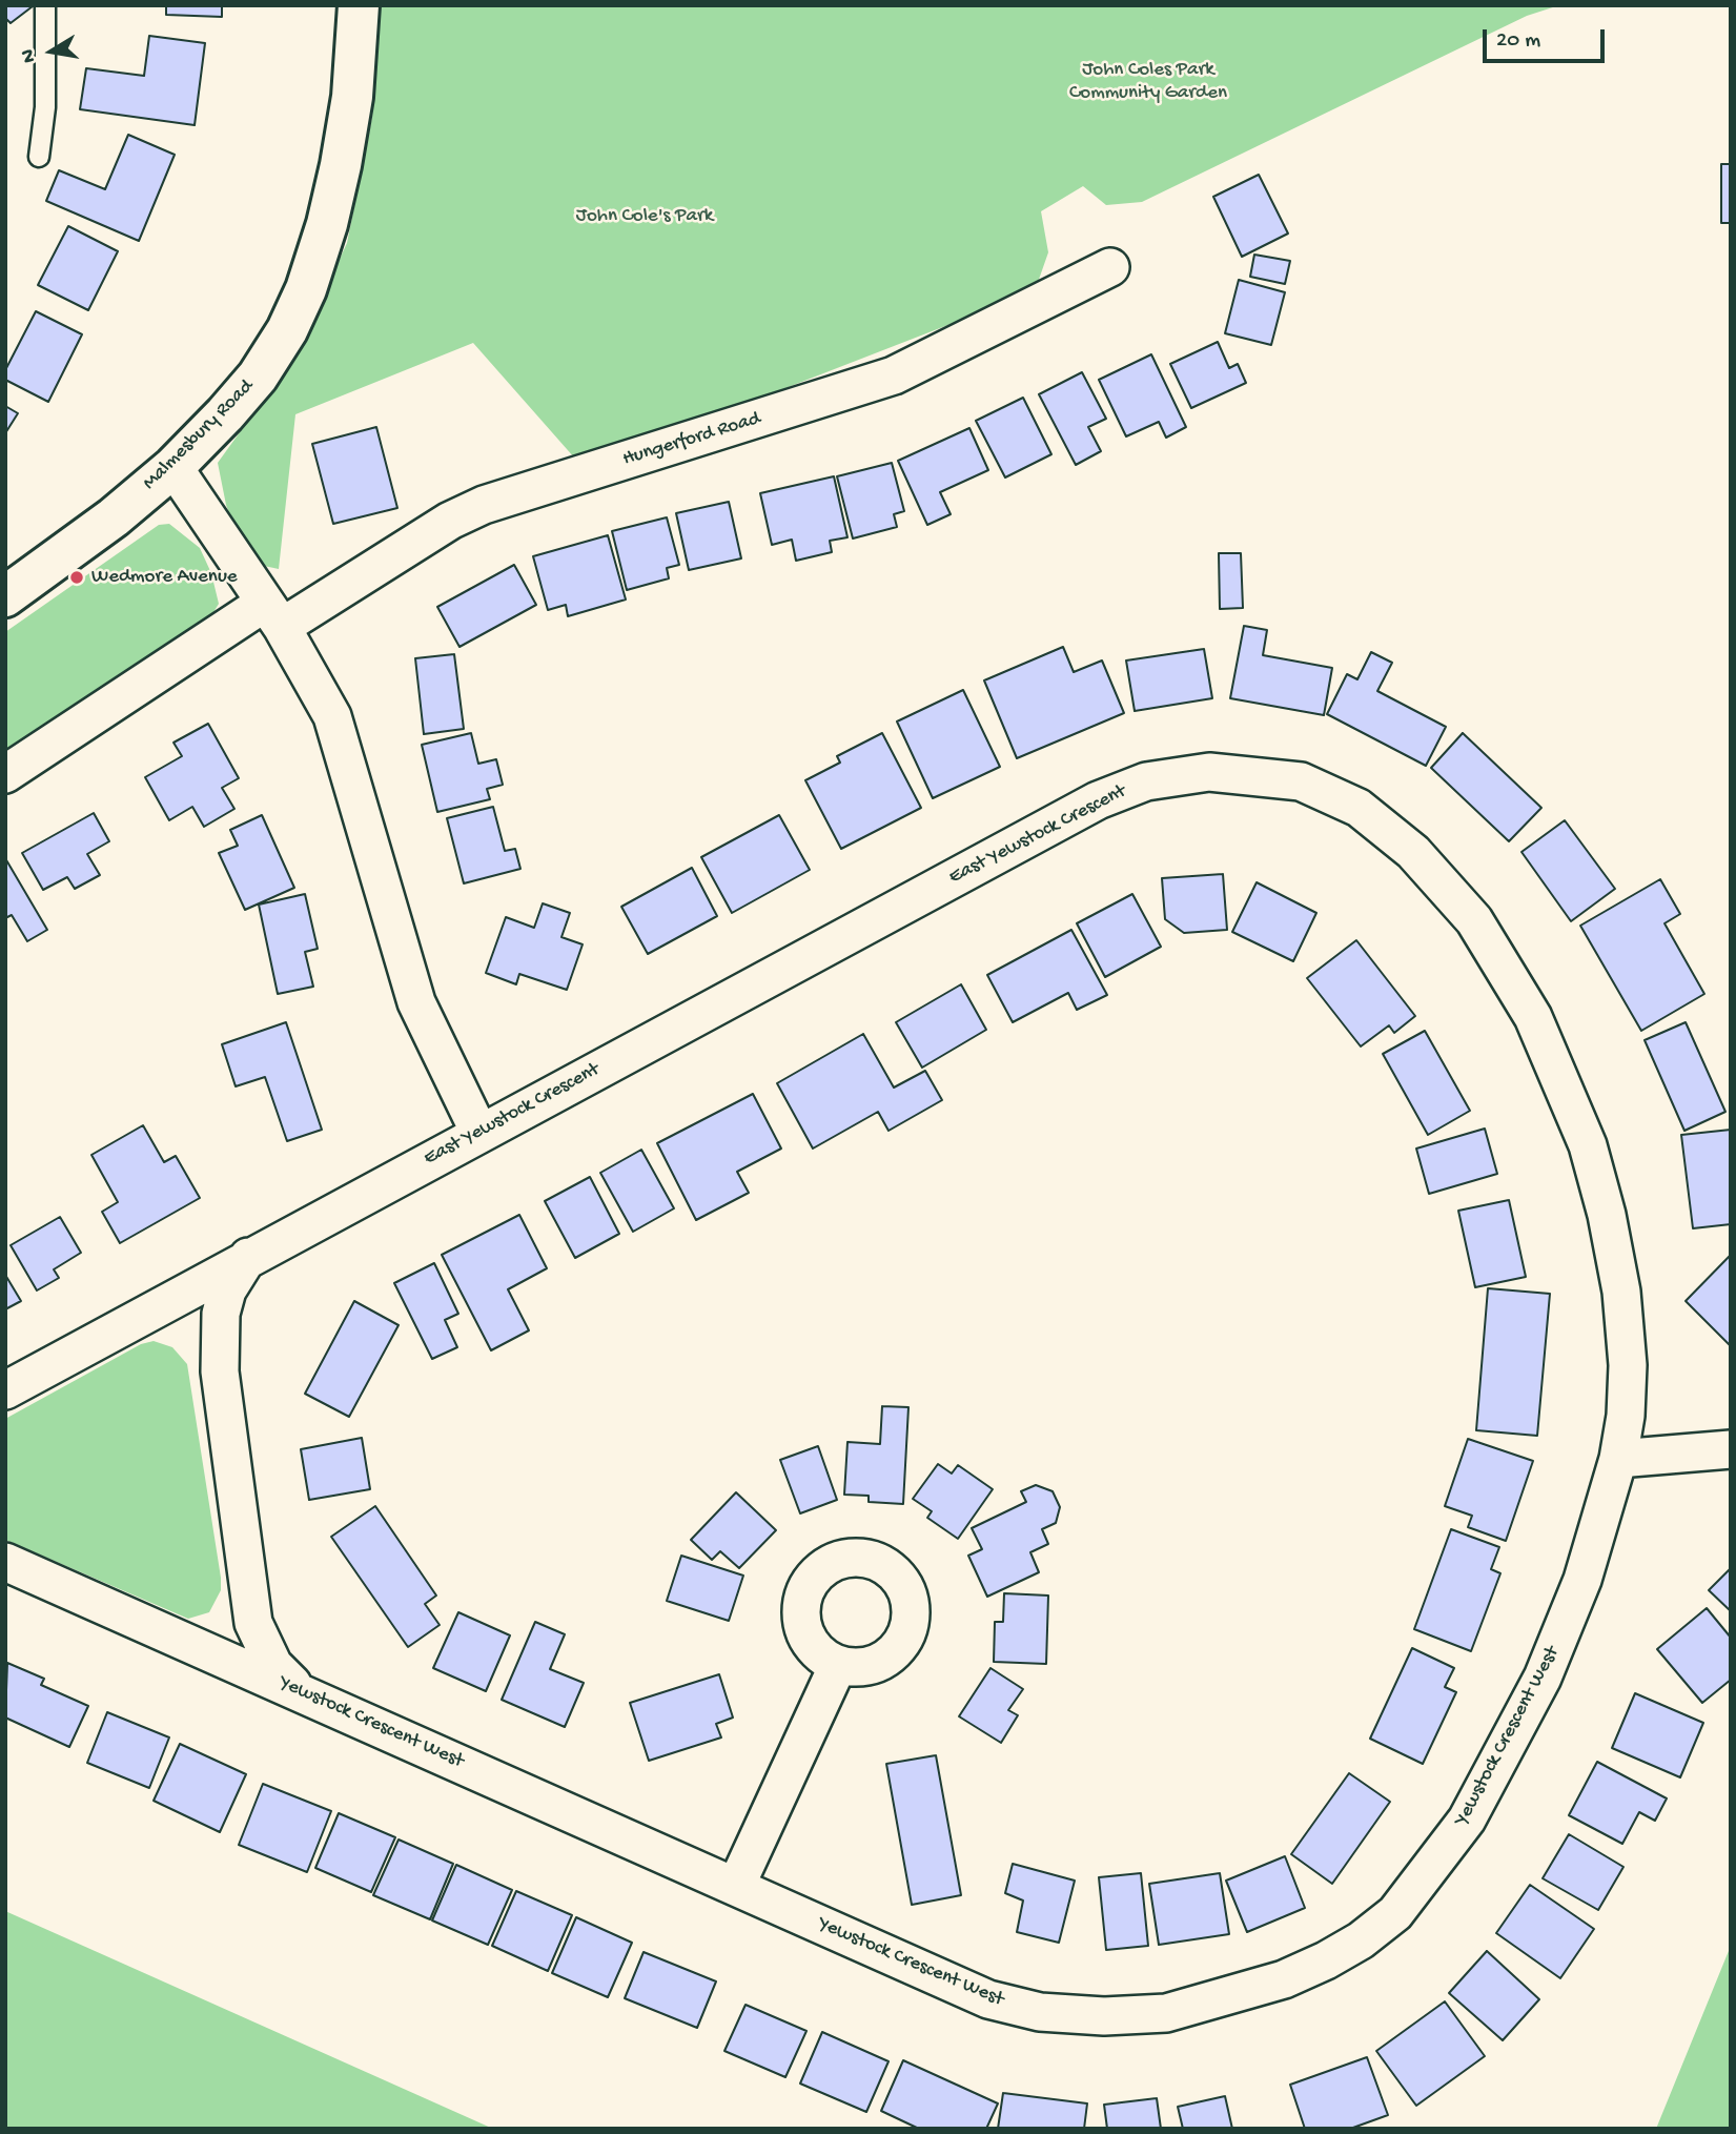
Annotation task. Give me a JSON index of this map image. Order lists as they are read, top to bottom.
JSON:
{
  "streets": {
    "main road": ["Malmesbury Road"],
    "street": ["Hungerford Road", "East Yewstock Crescent", "Yewstock Crescent West"]
  },
  "crossings": [
    ["East Yewstock Crescent", "Yewstock Crescent West"]
  ],
  "parks": ["John Coles Park Community Garden", "John Cole's Park"],
  "places": ["Wedmore Avenue"],
  "scale_bar": "20 m",
  "north": "left"
}
